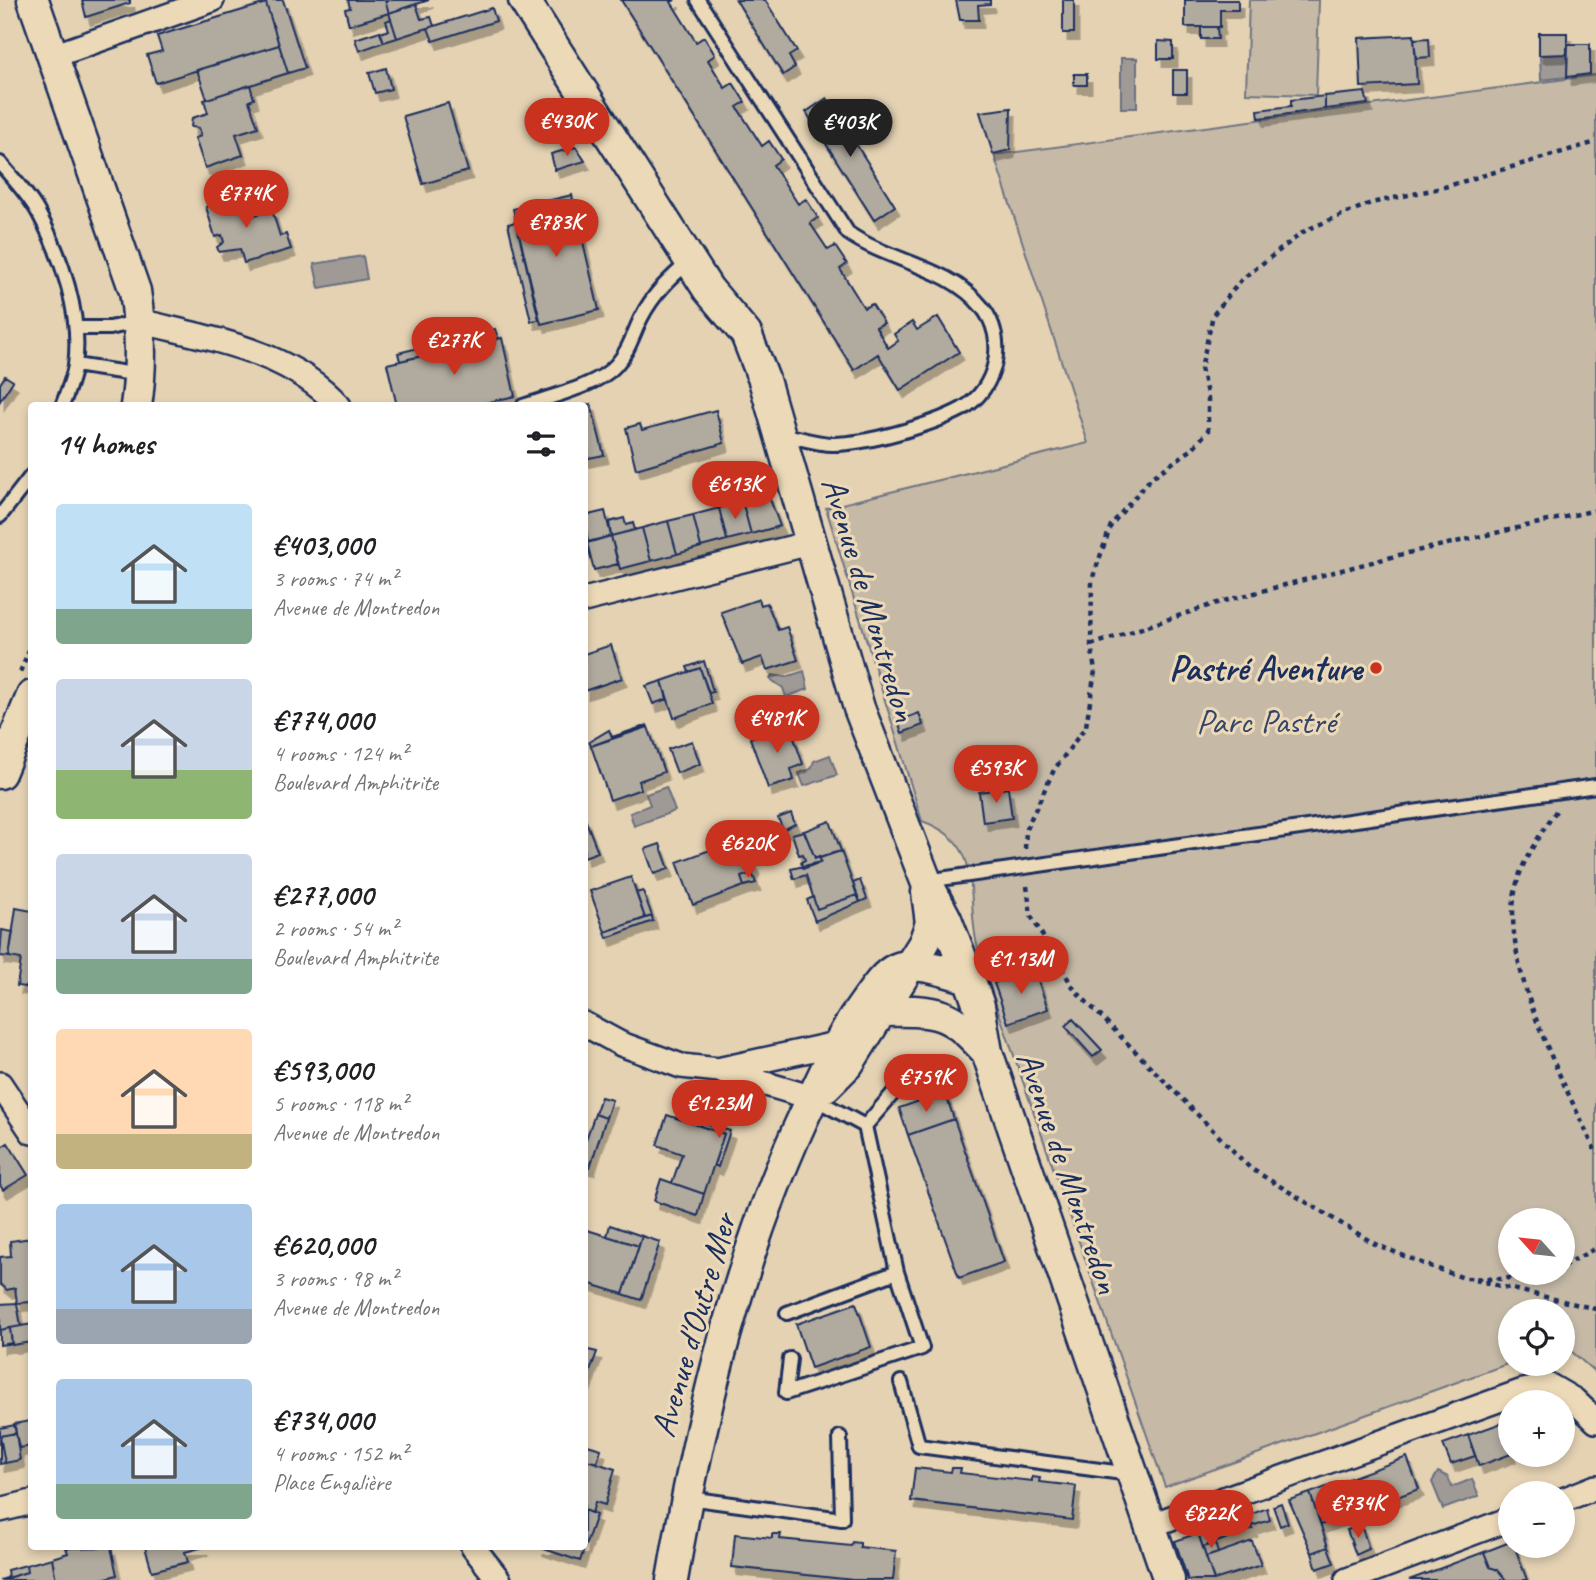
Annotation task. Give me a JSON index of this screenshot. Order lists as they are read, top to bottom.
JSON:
{
  "streets": {
    "street": ["Avenue de Montredon", "Avenue d'Outre Mer"]
  },
  "crossings": [
    ["Avenue de Montredon", "Avenue d'Outre Mer"]
  ],
  "parks": ["Parc Pastré"],
  "places": ["Pastré Aventure"],
  "north": "top left",
  "page": {
    "price": [
      "€430K",
      "€403K",
      "€774K",
      "€783K",
      "€277K",
      "€613K",
      "€481K",
      "€593K",
      "€620K",
      "€1.13M",
      "€759K",
      "€1.23M",
      "€734K",
      "€822K"
    ],
    "heading": "14 homes",
    "list": [
      {
        "name": "€403,000",
        "note": "3 rooms · 74 m² · Avenue de Montredon"
      },
      {
        "name": "€774,000",
        "note": "4 rooms · 124 m² · Boulevard Amphitrite"
      },
      {
        "name": "€277,000",
        "note": "2 rooms · 54 m² · Boulevard Amphitrite"
      },
      {
        "name": "€593,000",
        "note": "5 rooms · 118 m² · Avenue de Montredon"
      },
      {
        "name": "€620,000",
        "note": "3 rooms · 98 m² · Avenue de Montredon"
      },
      {
        "name": "€734,000",
        "note": "4 rooms · 152 m² · Place Engalière"
      }
    ],
    "map_buttons": ["+", "−"]
  }
}
